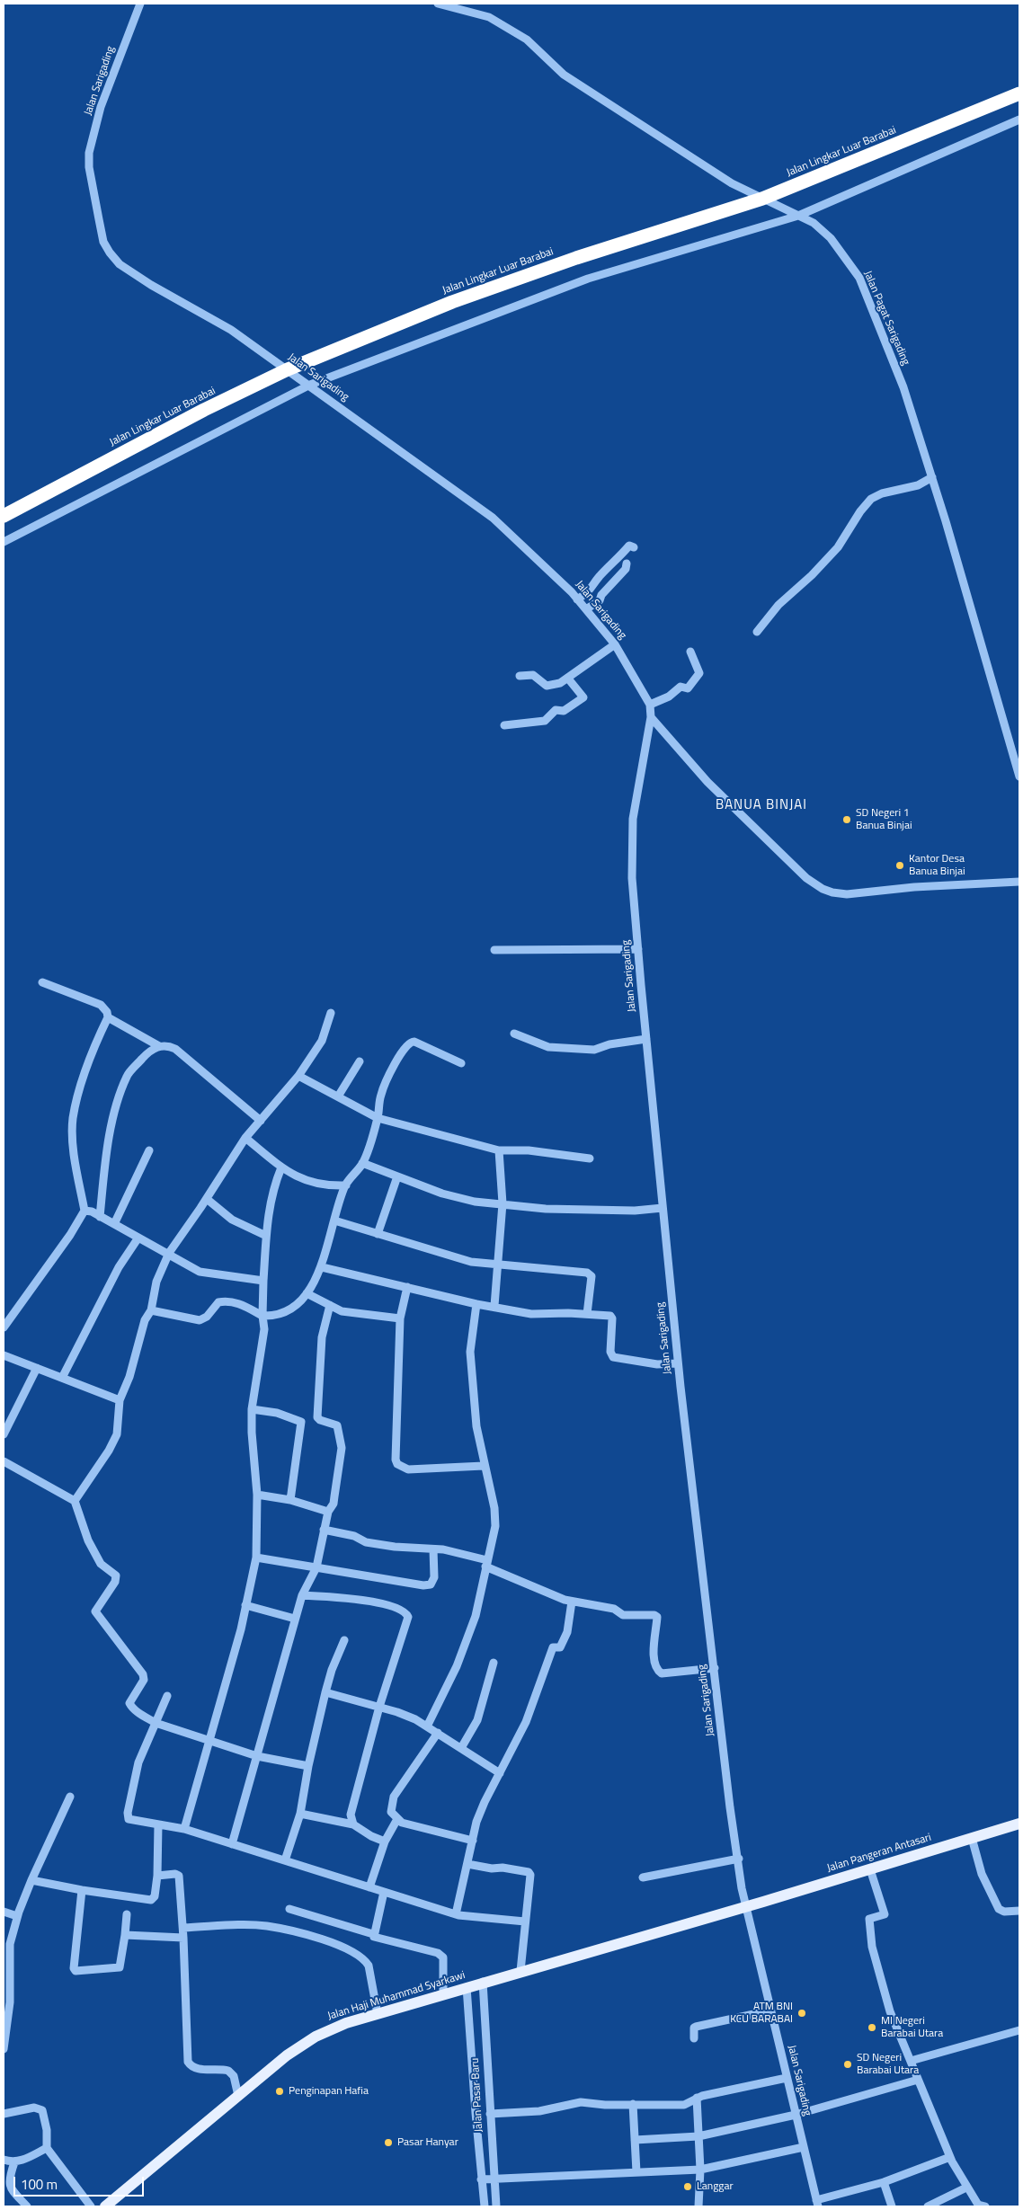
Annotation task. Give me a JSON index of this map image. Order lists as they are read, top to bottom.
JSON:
{
  "streets": {
    "highway": ["Jalan Lingkar Luar Barabai"],
    "main road": ["Jalan Pangeran Antasari", "Jalan Haji Muhammad Syarkawi"],
    "street": ["Jalan Sarigading", "Jalan Pagat Sarigading", "Jalan Pasar Baru"]
  },
  "crossings": [
    ["Jalan Sarigading", "Jalan Lingkar Luar Barabai"],
    ["Jalan Sarigading", "Jalan Pangeran Antasari"],
    ["Jalan Sarigading", "Jalan Haji Muhammad Syarkawi"],
    ["Jalan Lingkar Luar Barabai", "Jalan Pagat Sarigading"],
    ["Jalan Pangeran Antasari", "Jalan Haji Muhammad Syarkawi"],
    ["Jalan Haji Muhammad Syarkawi", "Jalan Pasar Baru"]
  ],
  "districts": ["BANUA BINJAI"],
  "places": [
    "SD Negeri 1 Banua Binjai",
    "Kantor Desa Banua Binjai",
    "ATM BNI KCU BARABAI",
    "MI Negeri Barabai Utara",
    "SD Negeri Barabai Utara",
    "Penginapan Hafia",
    "Pasar Hanyar",
    "Langgar"
  ],
  "scale_bar": "100 m"
}
